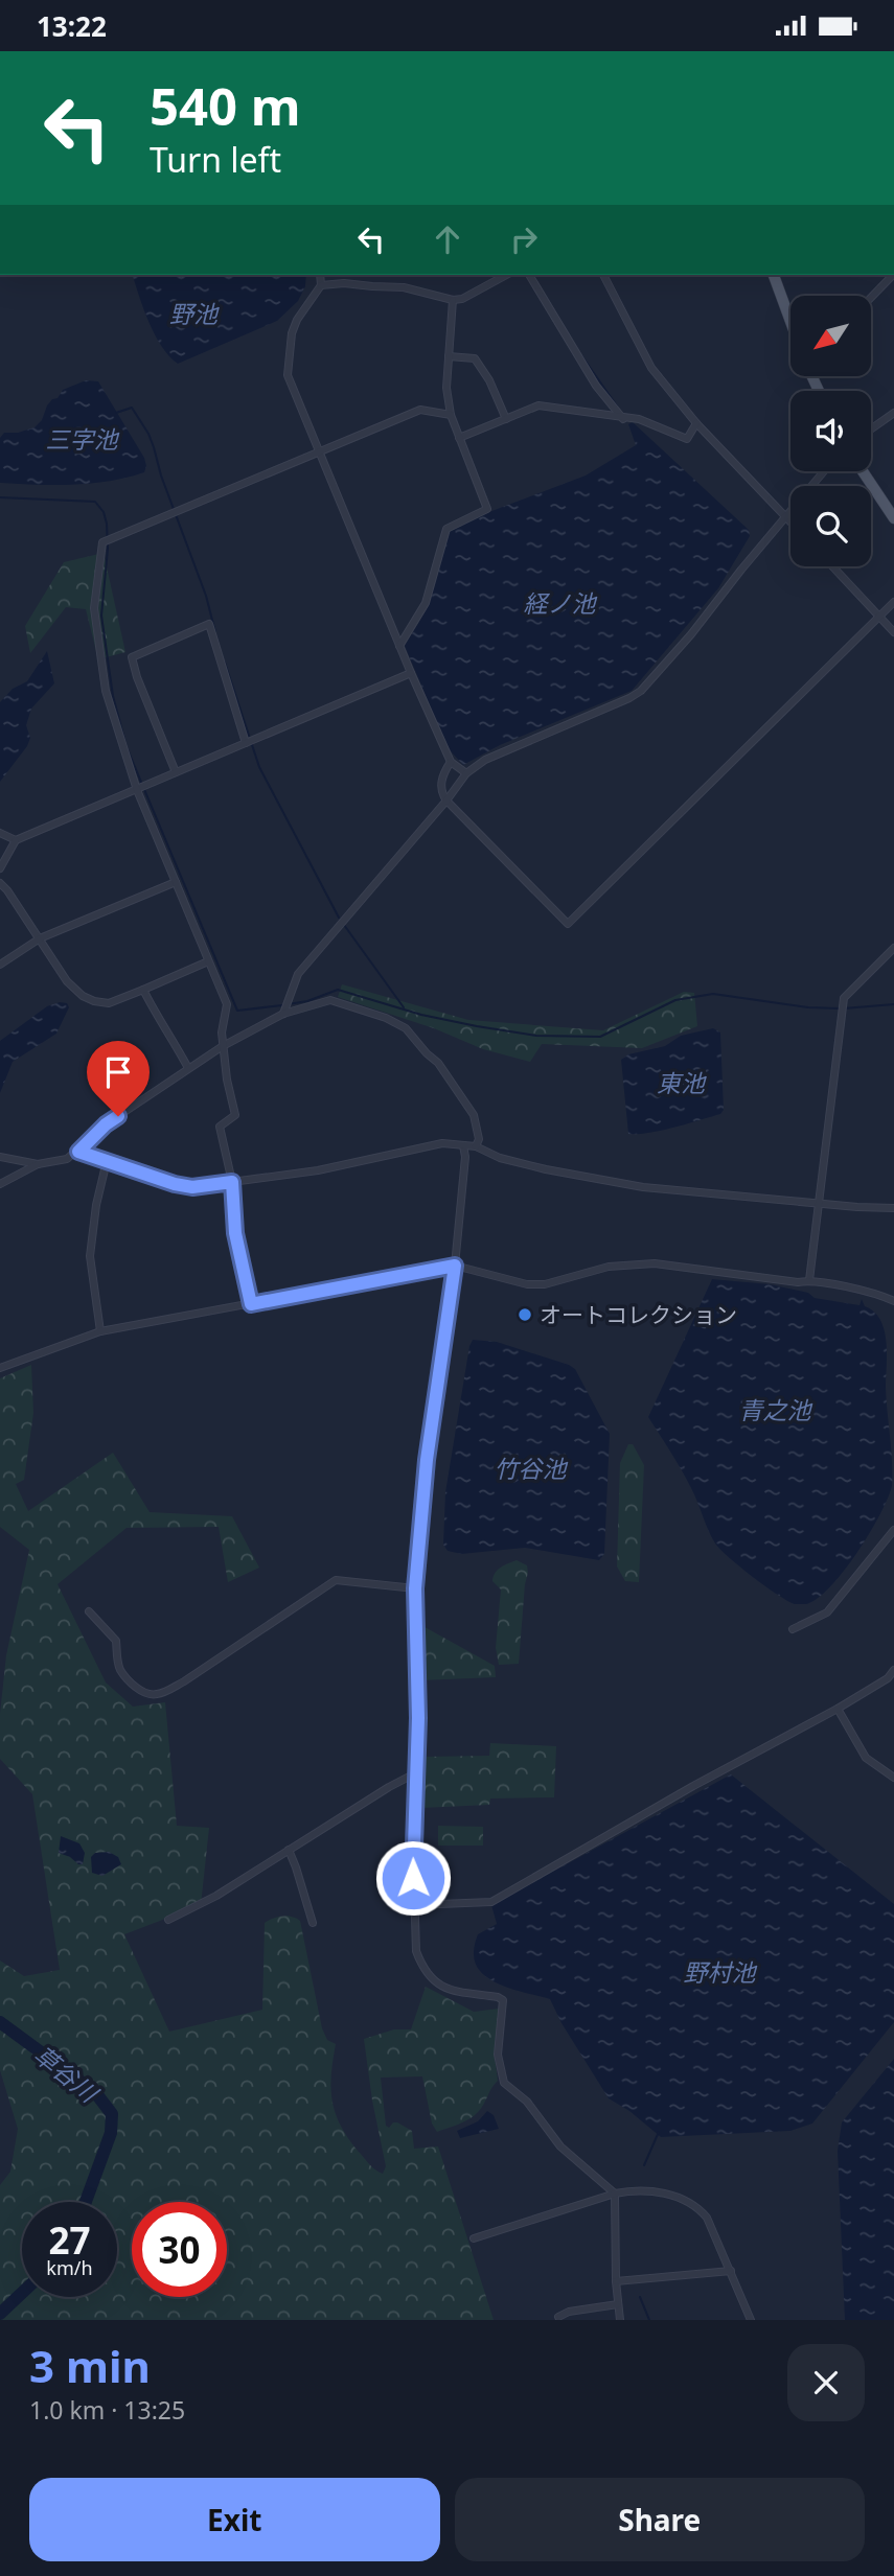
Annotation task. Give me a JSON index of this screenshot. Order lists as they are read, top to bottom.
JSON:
{
  "water": [
    "野池",
    "三字池",
    "経ノ池",
    "東池",
    "青之池",
    "竹谷池",
    "野村池",
    "草谷川"
  ],
  "places": ["オートコレクション"],
  "north": "bottom left",
  "page": {
    "status": "13:22",
    "turn": ["540 m", "Turn left"],
    "speed": "27 km/h",
    "limit": "30",
    "heading": ["3 min", "1.0 km · 13:25"],
    "buttons": ["Exit", "Share"]
  }
}
